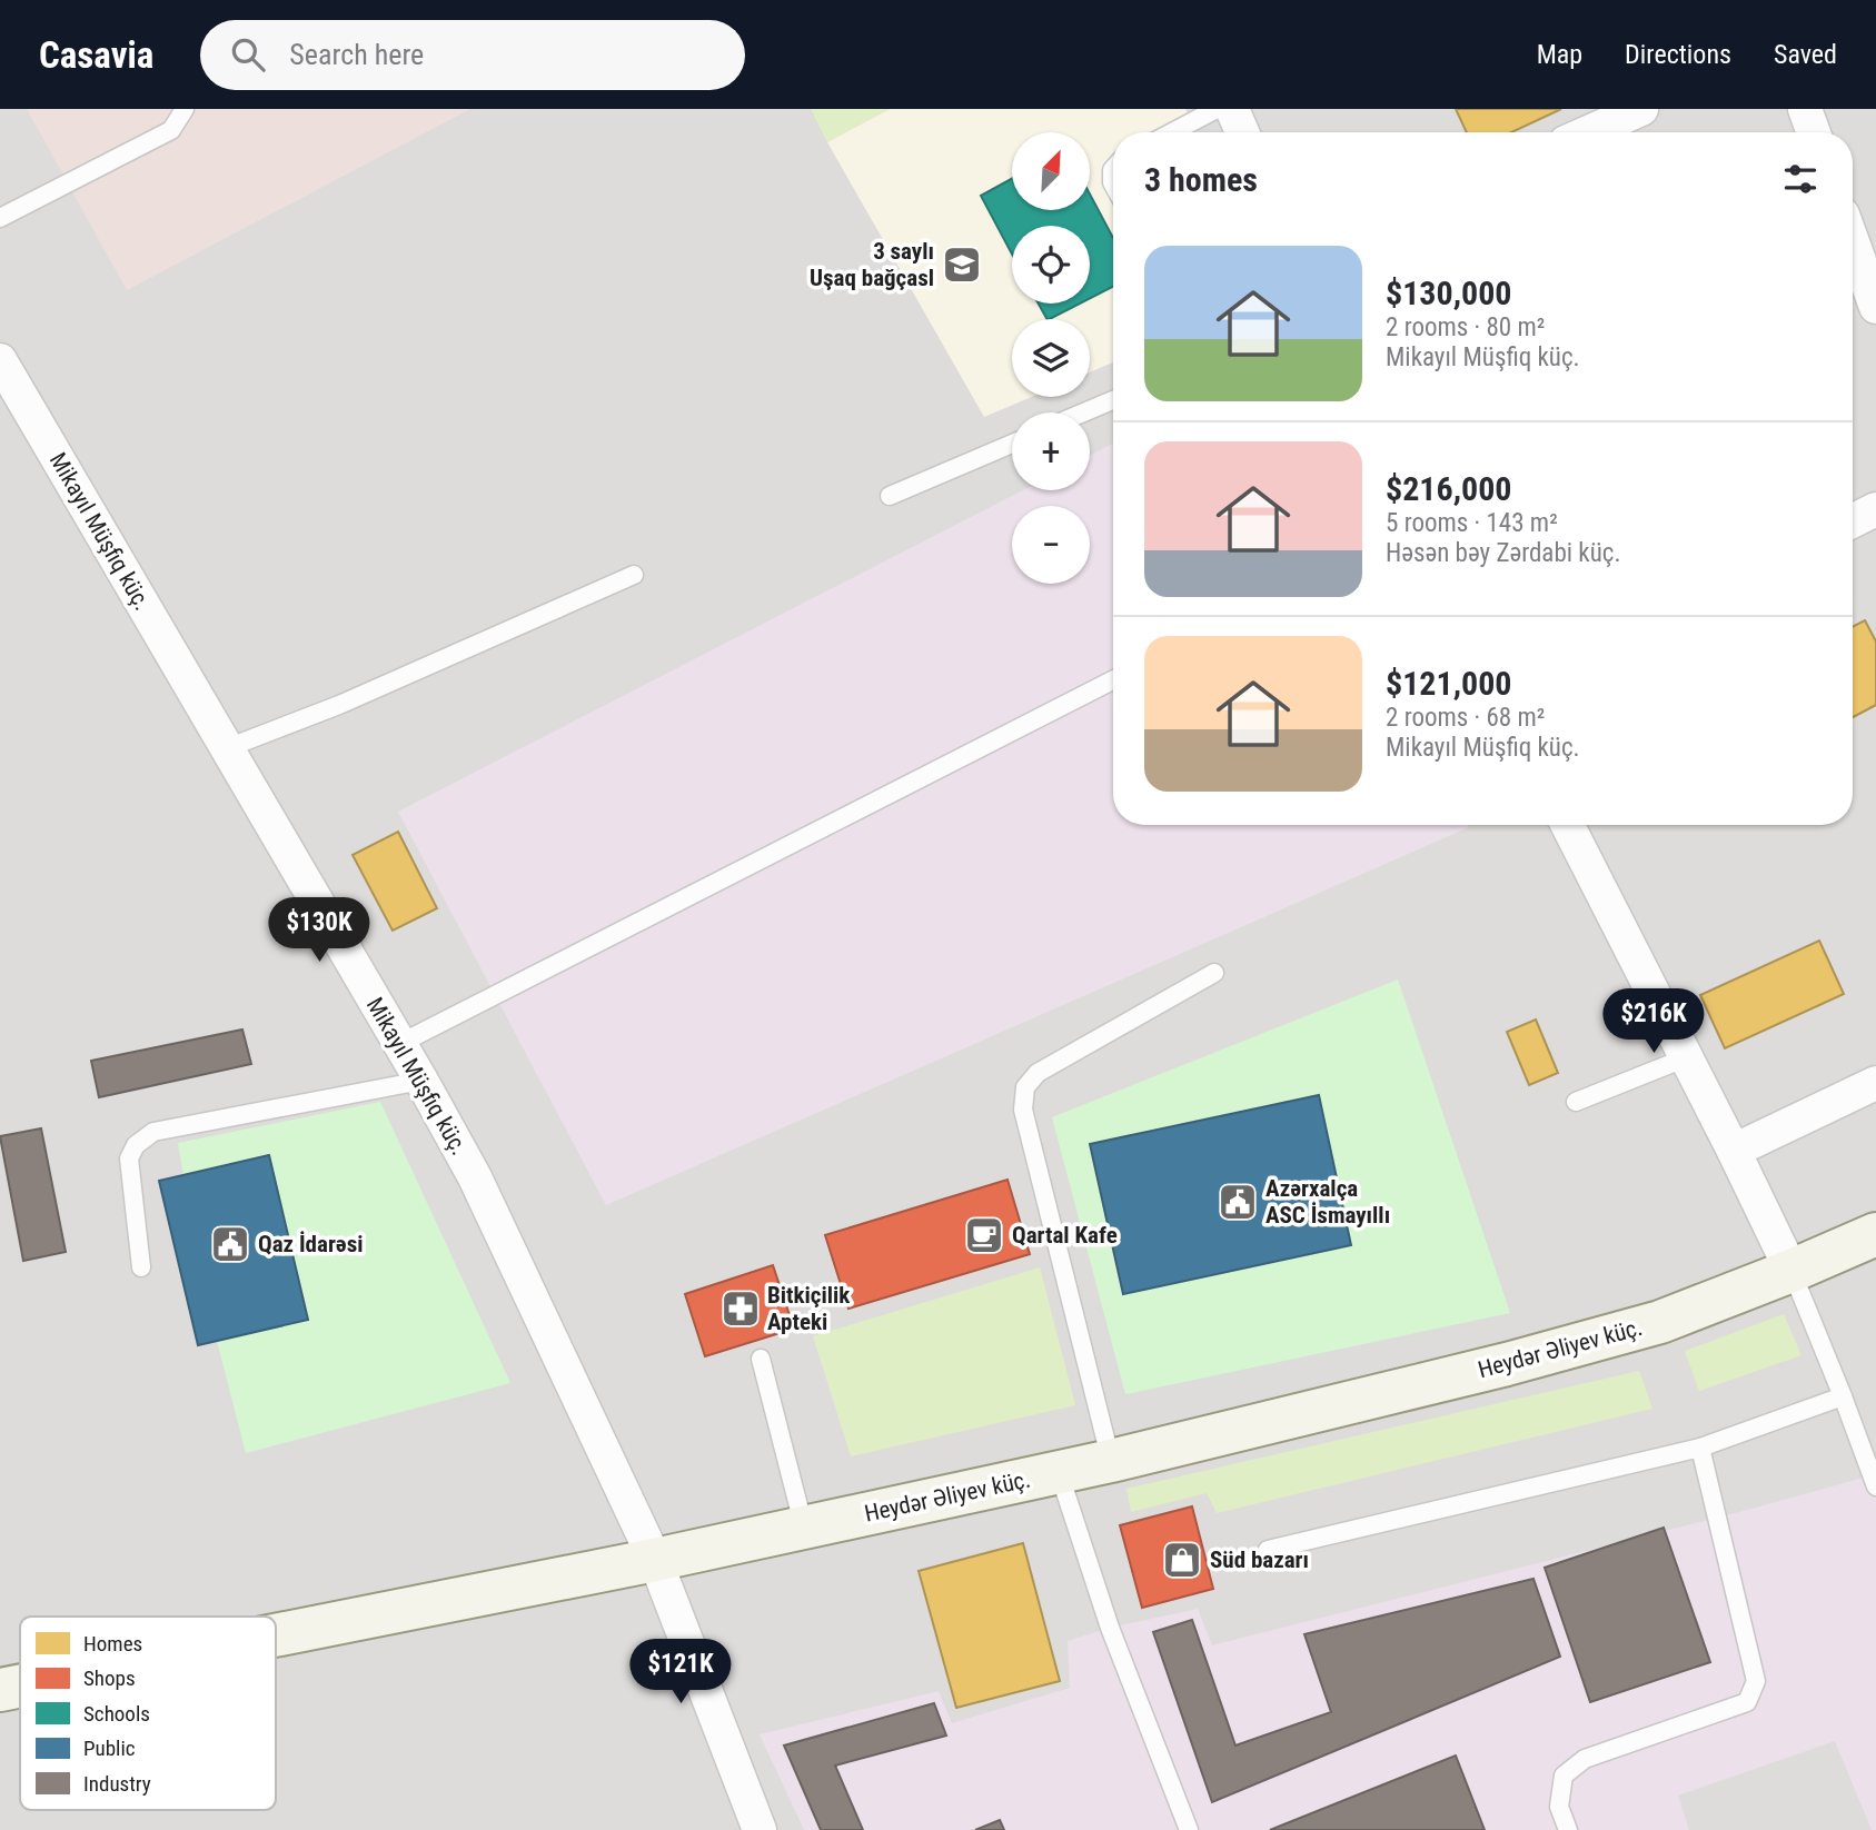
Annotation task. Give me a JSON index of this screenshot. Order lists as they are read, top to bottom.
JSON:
{
  "streets": {
    "main road": ["Heydər Əliyev küç."],
    "street": ["Mikayıl Müşfiq küç."]
  },
  "crossings": [
    ["Mikayıl Müşfiq küç.", "Heydər Əliyev küç."]
  ],
  "places": {
    "school or university": ["3 saylı Uşaq bağçasl"],
    "public building": ["Azərxalça ASC İsmayıllı", "Qaz İdarəsi"],
    "cafe": ["Qartal Kafe"],
    "pharmacy": ["Bitkiçilik Apteki"],
    "shop": ["Süd bazarı"]
  },
  "legend": [
    "Homes",
    "Shops",
    "Schools",
    "Public",
    "Industry"
  ],
  "north": "top right",
  "page": {
    "header": "Casavia",
    "search": "Search here",
    "nav": ["Map", "Directions", "Saved"],
    "map_buttons": ["+", "−"],
    "heading": "3 homes",
    "list": [
      {
        "name": "$130,000",
        "note": "2 rooms · 80 m² · Mikayıl Müşfiq küç."
      },
      {
        "name": "$216,000",
        "note": "5 rooms · 143 m² · Həsən bəy Zərdabi küç."
      },
      {
        "name": "$121,000",
        "note": "2 rooms · 68 m² · Mikayıl Müşfiq küç."
      }
    ],
    "price": ["$130K", "$216K", "$121K"]
  }
}
